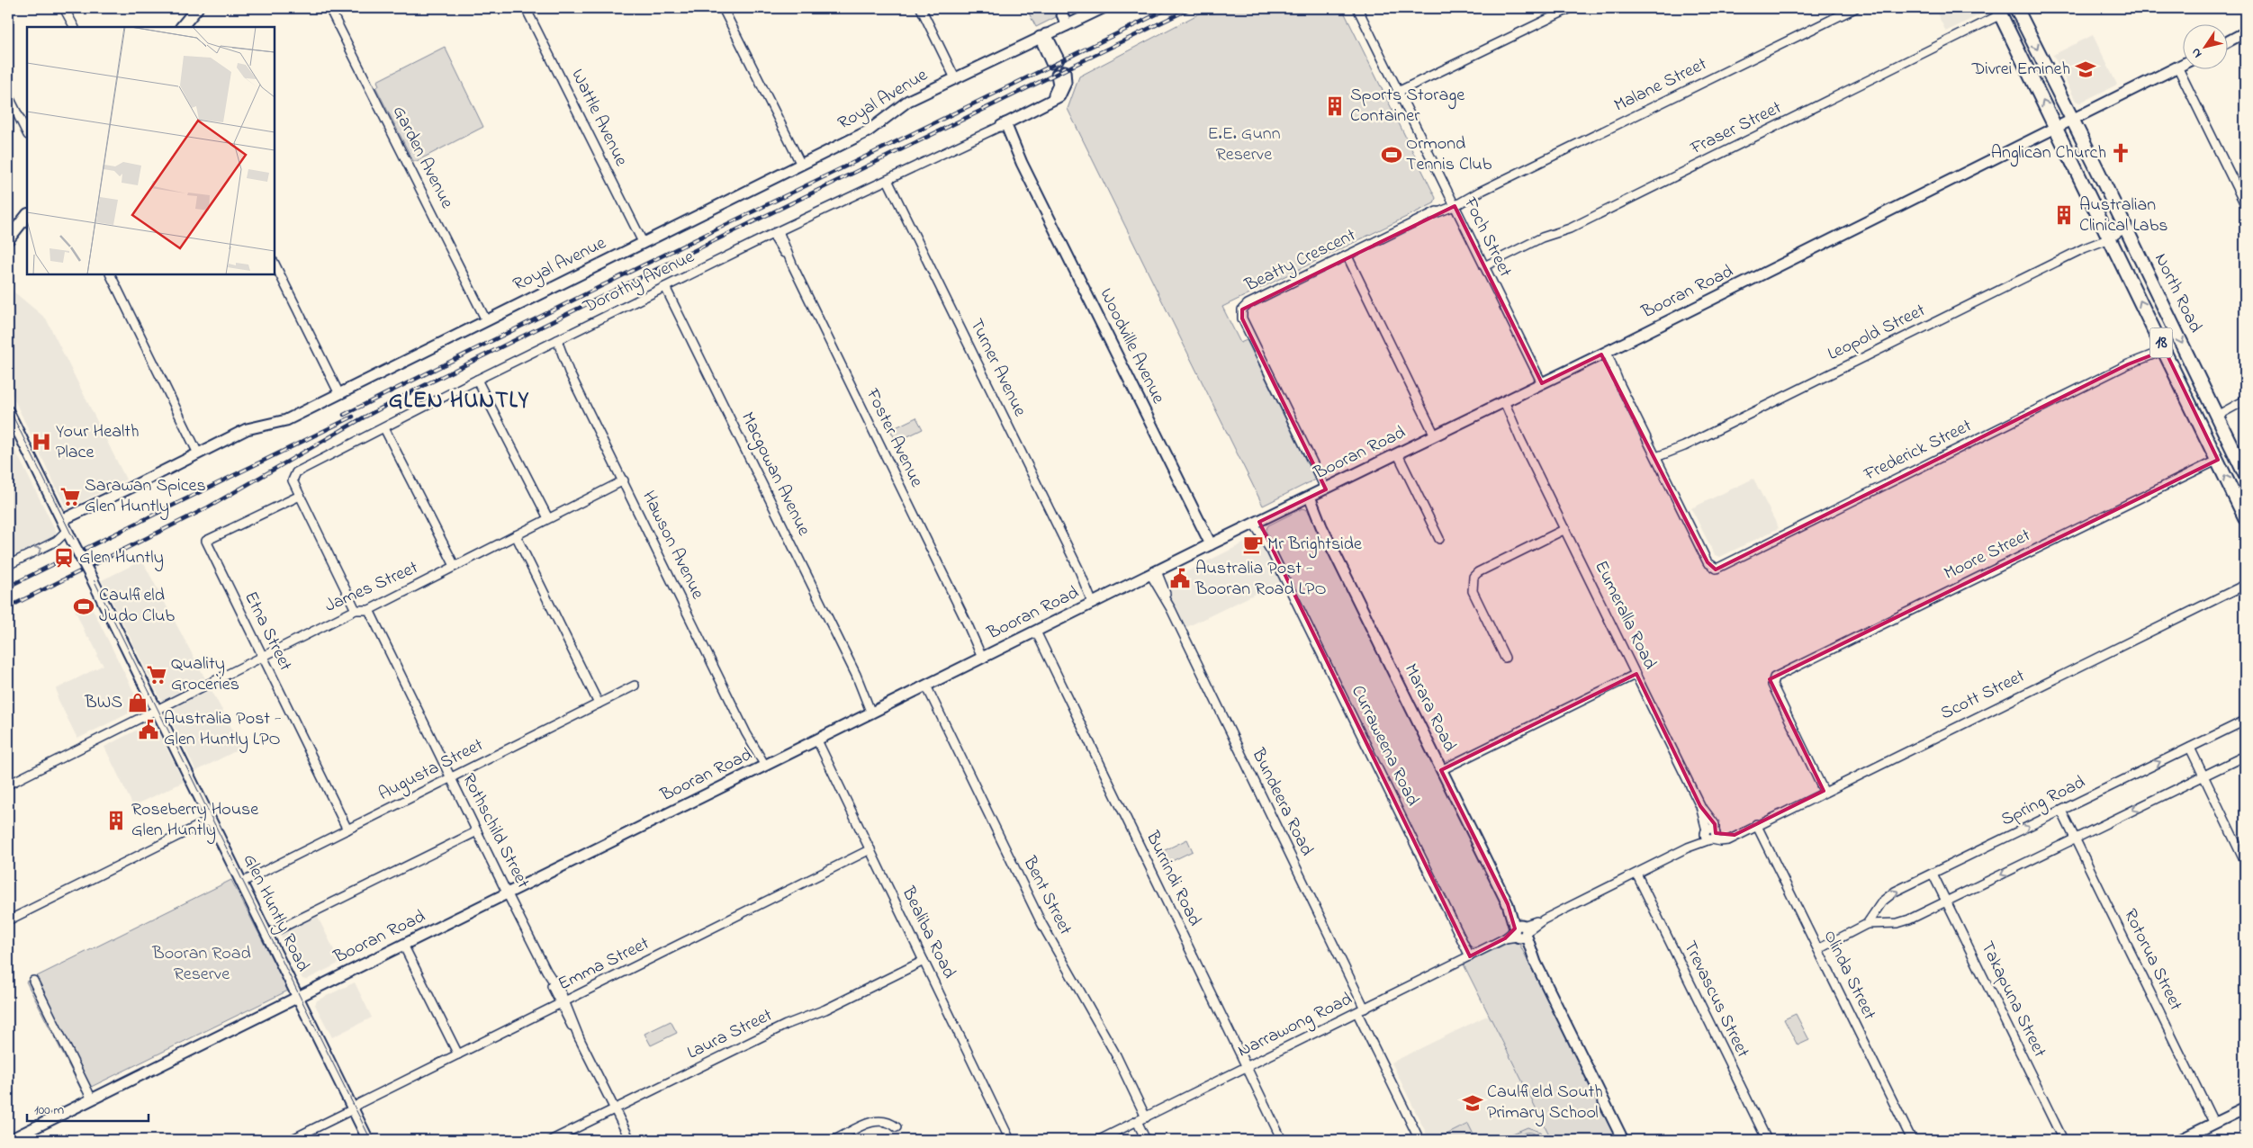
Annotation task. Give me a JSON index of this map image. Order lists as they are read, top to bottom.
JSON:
{
  "streets": {
    "highway": ["North Road", "18"],
    "street": [
      "Malane Street",
      "Royal Avenue",
      "Wattle Avenue",
      "Fraser Street",
      "Garden Avenue",
      "Foch Street",
      "Beatty Crescent",
      "Dorothy Avenue",
      "Booran Road",
      "Leopold Street",
      "Woodville Avenue",
      "Turner Avenue",
      "Foster Avenue",
      "Frederick Street",
      "Macgowan Avenue",
      "Hawson Avenue",
      "Moore Street",
      "James Street",
      "Eumeralla Road",
      "Etna Street",
      "Scott Street",
      "Marara Road",
      "Curraweena Road",
      "Augusta Street",
      "Spring Road",
      "Bundeera Road",
      "Rothschild Street",
      "Burrindi Road",
      "Bent Street",
      "Glen Huntly Road",
      "Bealiba Road",
      "Rotorua Street",
      "Emma Street",
      "Olinda Street",
      "Trevascus Street",
      "Takapuna Street",
      "Narrawong Road",
      "Laura Street"
    ]
  },
  "crossings": [
    ["Malane Street", "Foch Street"],
    ["Malane Street", "Beatty Crescent"],
    ["Royal Avenue", "Wattle Avenue"],
    ["Royal Avenue", "Garden Avenue"],
    ["Royal Avenue", "Glen Huntly Road"],
    ["Fraser Street", "Foch Street"],
    ["Fraser Street", "North Road"],
    ["Foch Street", "Beatty Crescent"],
    ["Foch Street", "Booran Road"],
    ["Beatty Crescent", "Booran Road"],
    ["Dorothy Avenue", "Woodville Avenue"],
    ["Dorothy Avenue", "Turner Avenue"],
    ["Dorothy Avenue", "Foster Avenue"],
    ["Dorothy Avenue", "Macgowan Avenue"],
    ["Dorothy Avenue", "Hawson Avenue"],
    ["Dorothy Avenue", "Etna Street"],
    ["Booran Road", "North Road"],
    ["Booran Road", "Woodville Avenue"],
    ["Booran Road", "Turner Avenue"],
    ["Booran Road", "Foster Avenue"],
    ["Booran Road", "Macgowan Avenue"],
    ["Booran Road", "Hawson Avenue"],
    ["Booran Road", "Eumeralla Road"],
    ["Booran Road", "Marara Road"],
    ["Booran Road", "Curraweena Road"],
    ["Booran Road", "Bundeera Road"],
    ["Booran Road", "Rothschild Street"],
    ["Booran Road", "Burrindi Road"],
    ["Booran Road", "Bent Street"],
    ["Booran Road", "Glen Huntly Road"],
    ["Booran Road", "Bealiba Road"],
    ["North Road", "Leopold Street"],
    ["North Road", "Frederick Street"],
    ["North Road", "Moore Street"],
    ["Leopold Street", "Frederick Street"],
    ["Hawson Avenue", "James Street"],
    ["Moore Street", "Scott Street"],
    ["James Street", "Etna Street"],
    ["James Street", "Rothschild Street"],
    ["James Street", "Glen Huntly Road"],
    ["Eumeralla Road", "Scott Street"],
    ["Eumeralla Road", "Narrawong Road"],
    ["Etna Street", "Augusta Street"],
    ["Scott Street", "Olinda Street"],
    ["Scott Street", "Narrawong Road"],
    ["Marara Road", "Narrawong Road"],
    ["Curraweena Road", "Narrawong Road"],
    ["Augusta Street", "Rothschild Street"],
    ["Augusta Street", "Glen Huntly Road"],
    ["Spring Road", "Rotorua Street"],
    ["Spring Road", "Olinda Street"],
    ["Spring Road", "Takapuna Street"],
    ["Bundeera Road", "Narrawong Road"],
    ["Rothschild Street", "Emma Street"],
    ["Rothschild Street", "Laura Street"],
    ["Burrindi Road", "Narrawong Road"],
    ["Bent Street", "Narrawong Road"],
    ["Glen Huntly Road", "Emma Street"],
    ["Bealiba Road", "Emma Street"],
    ["Bealiba Road", "Laura Street"],
    ["Trevascus Street", "Narrawong Road"]
  ],
  "districts": ["GLEN HUNTLY"],
  "parks": ["E.E. Gunn Reserve", "Booran Road Reserve"],
  "places": {
    "school or university": ["Divrei Emineh", "Caulfield South Primary School"],
    "building": ["Sports Storage Container", "Australian Clinical Labs", "Roseberry House Glen Huntly"],
    "church": ["Anglican Church"],
    "sports": ["Ormond Tennis Club", "Caulfield Judo Club"],
    "hospital": ["Your Health Place"],
    "supermarket": ["Sarawan Spices Glen Huntly", "Quality Groceries"],
    "cafe": ["Mr Brightside"],
    "station": ["Glen Huntly"],
    "public building": ["Australia Post - Booran Road LPO", "Australia Post - Glen Huntly LPO"],
    "shop": ["BWS"]
  },
  "scale_bar": "100 m",
  "north": "bottom left"
}
